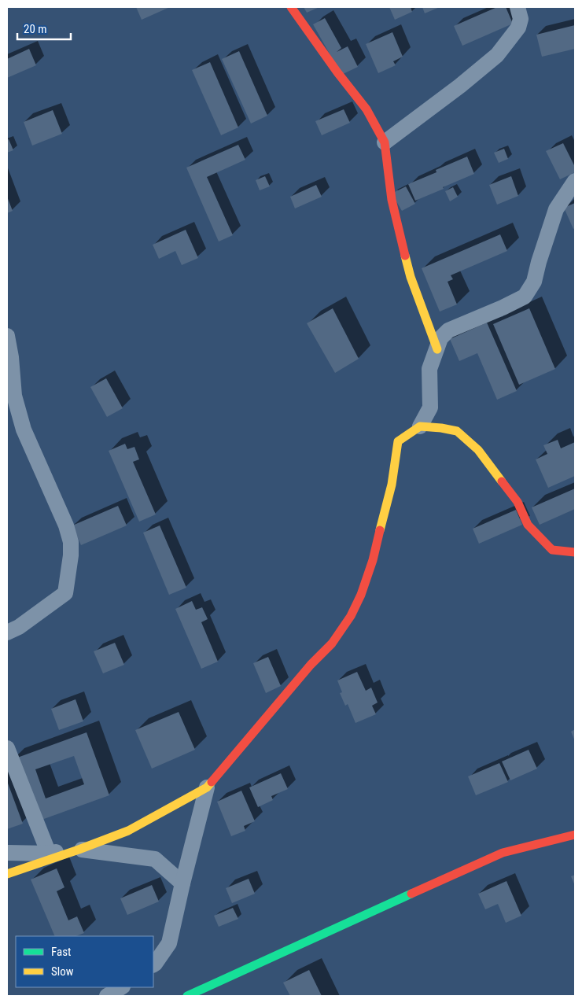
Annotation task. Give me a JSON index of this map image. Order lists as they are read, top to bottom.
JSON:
{
  "legend": ["Fast", "Slow"],
  "scale_bar": "20 m"
}
